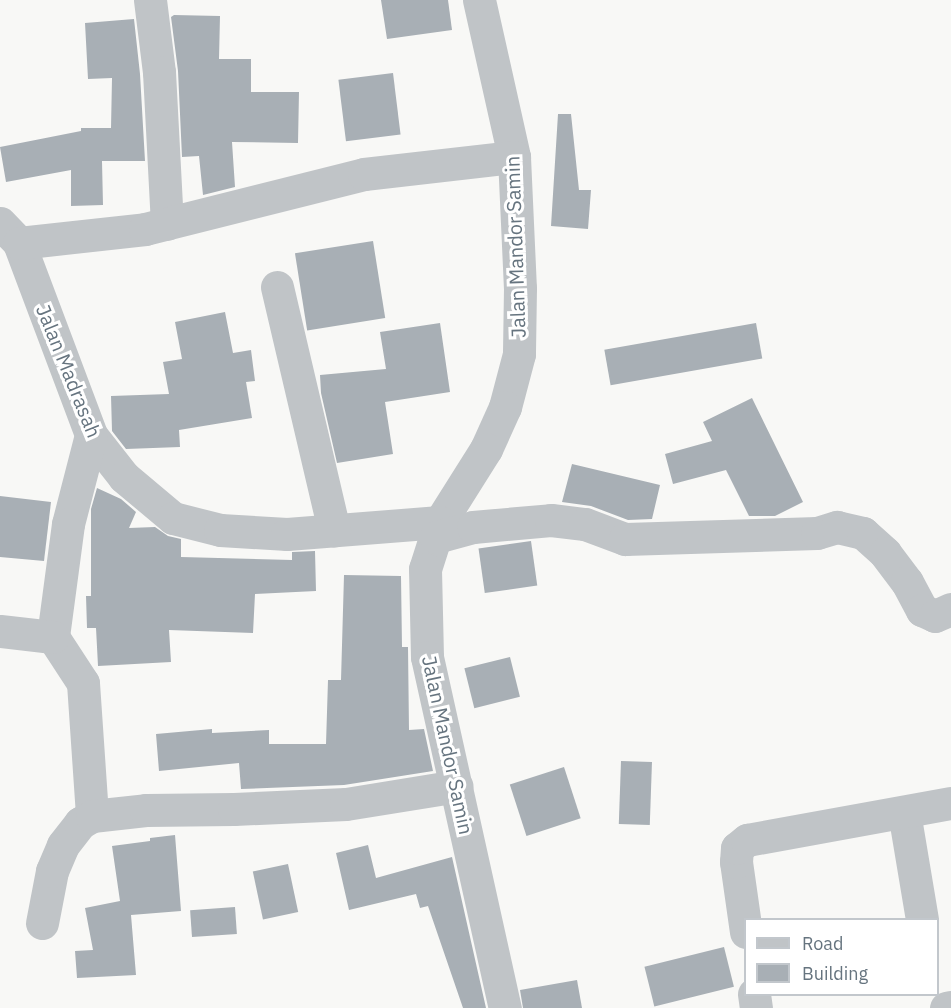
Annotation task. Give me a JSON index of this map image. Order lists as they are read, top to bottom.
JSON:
{
  "streets": {
    "street": ["Jalan Mandor Samin", "Jalan Madrasah"]
  },
  "crossings": [
    ["Jalan Mandor Samin", "Jalan Madrasah"]
  ],
  "legend": ["Road", "Building"]
}
